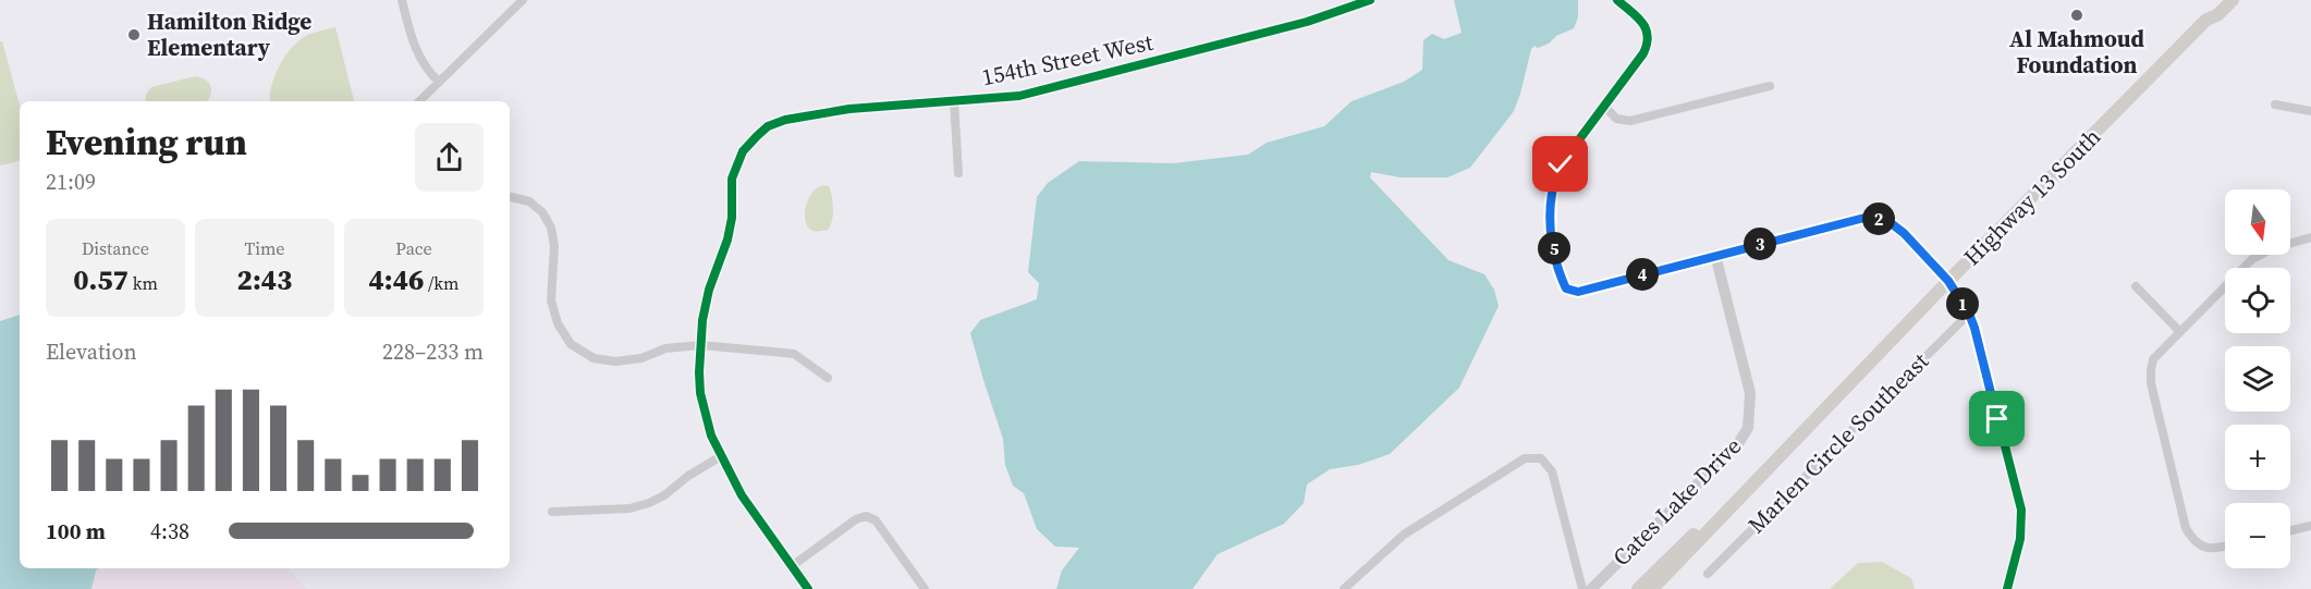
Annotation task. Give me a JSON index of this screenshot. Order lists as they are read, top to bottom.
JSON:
{
  "streets": {
    "main road": ["Highway 13 South"],
    "street": ["154th Street West", "Marlen Circle Southeast", "Cates Lake Drive"]
  },
  "places": ["Al Mahmoud Foundation", "Hamilton Ridge Elementary"],
  "north": "bottom",
  "page": {
    "heading": ["Evening run", "21:09"],
    "map_buttons": ["+", "−"],
    "pins": [
      "2",
      "3",
      "5",
      "4",
      "1"
    ],
    "stats": [
      ["Distance", "0.57 km"],
      ["Time", "2:43"],
      ["Pace", "4:46 /km"]
    ],
    "chart": ["Elevation", "228–233 m"],
    "list": [
      {
        "name": "100 m",
        "note": "4:38"
      }
    ]
  }
}
